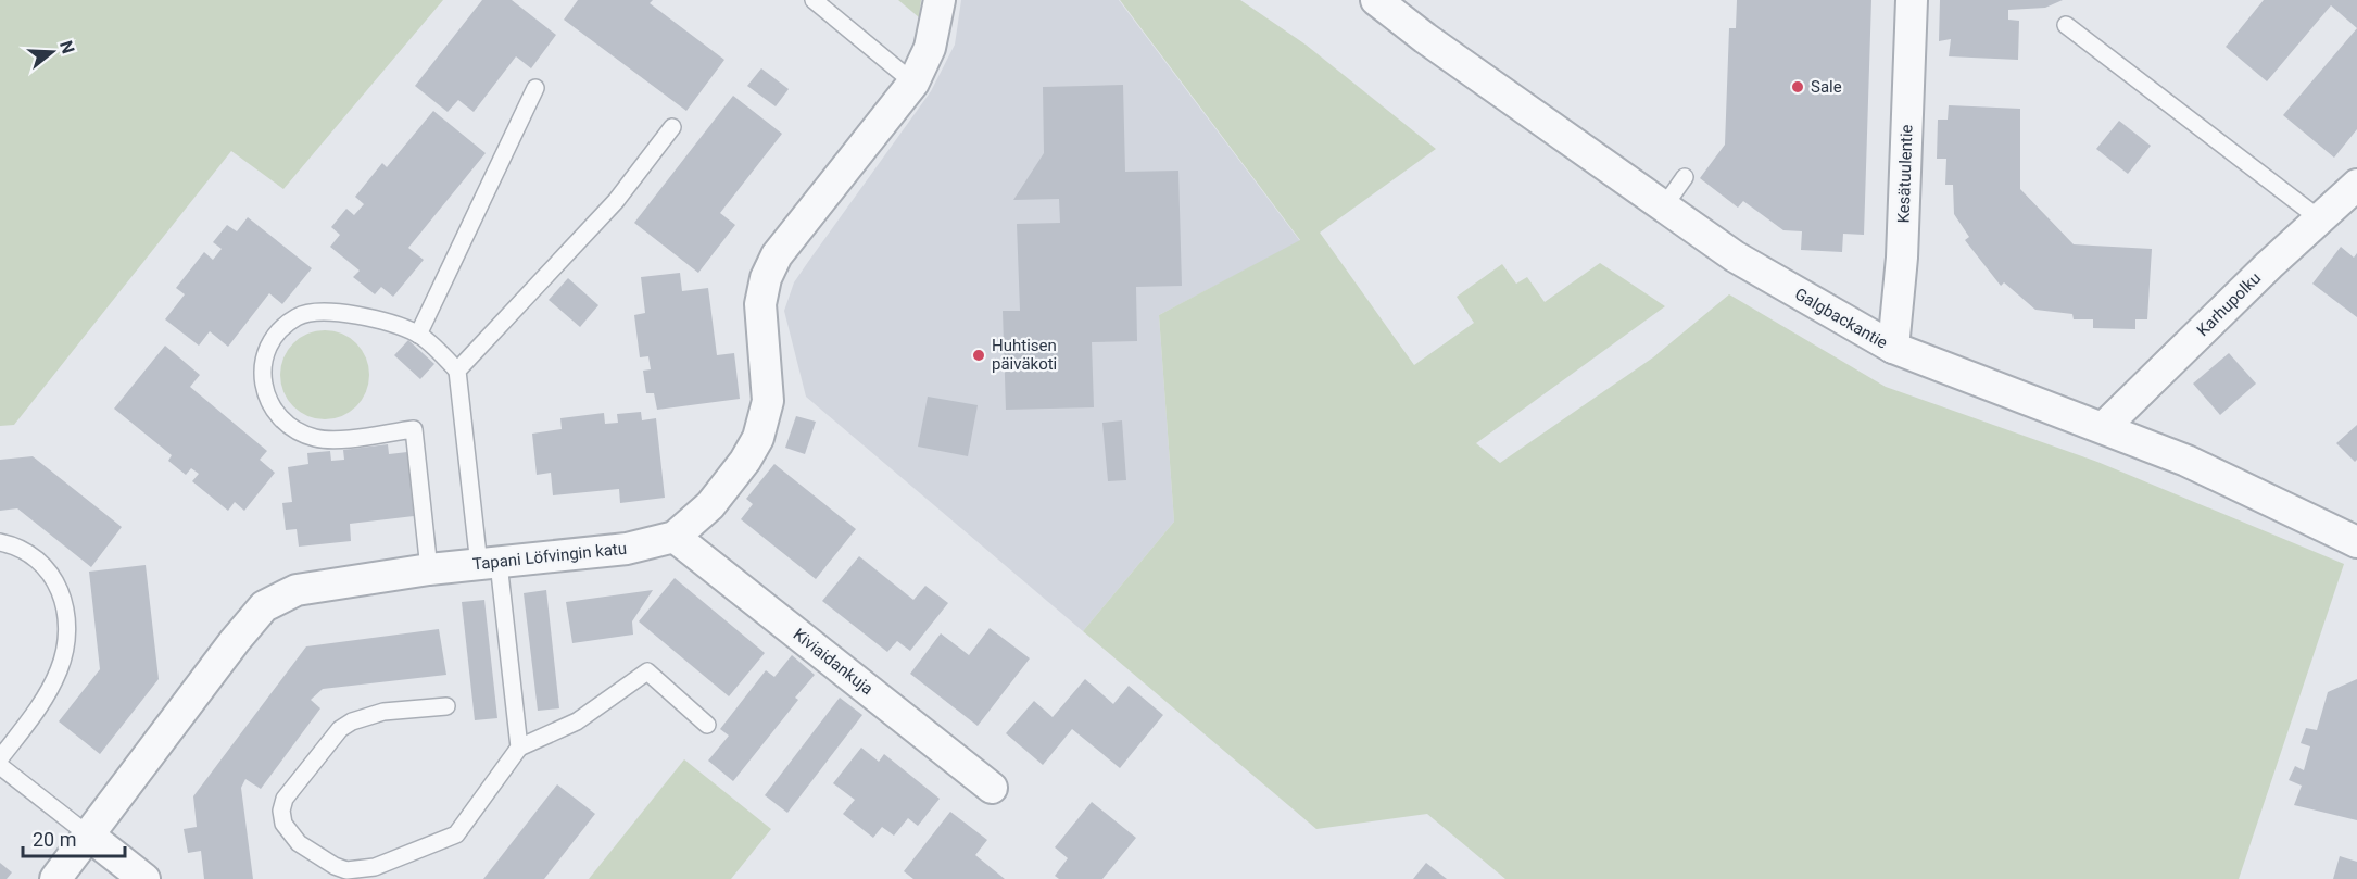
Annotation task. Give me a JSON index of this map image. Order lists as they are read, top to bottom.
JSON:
{
  "streets": {
    "street": [
      "Kesätuulentie",
      "Karhupolku",
      "Galgbackantie",
      "Tapani Löfvingin katu",
      "Kiviaidankuja"
    ]
  },
  "crossings": [
    ["Kesätuulentie", "Galgbackantie"],
    ["Karhupolku", "Galgbackantie"],
    ["Tapani Löfvingin katu", "Kiviaidankuja"]
  ],
  "places": ["Sale", "Huhtisen päiväkoti"],
  "scale_bar": "20 m",
  "north": "right"
}
